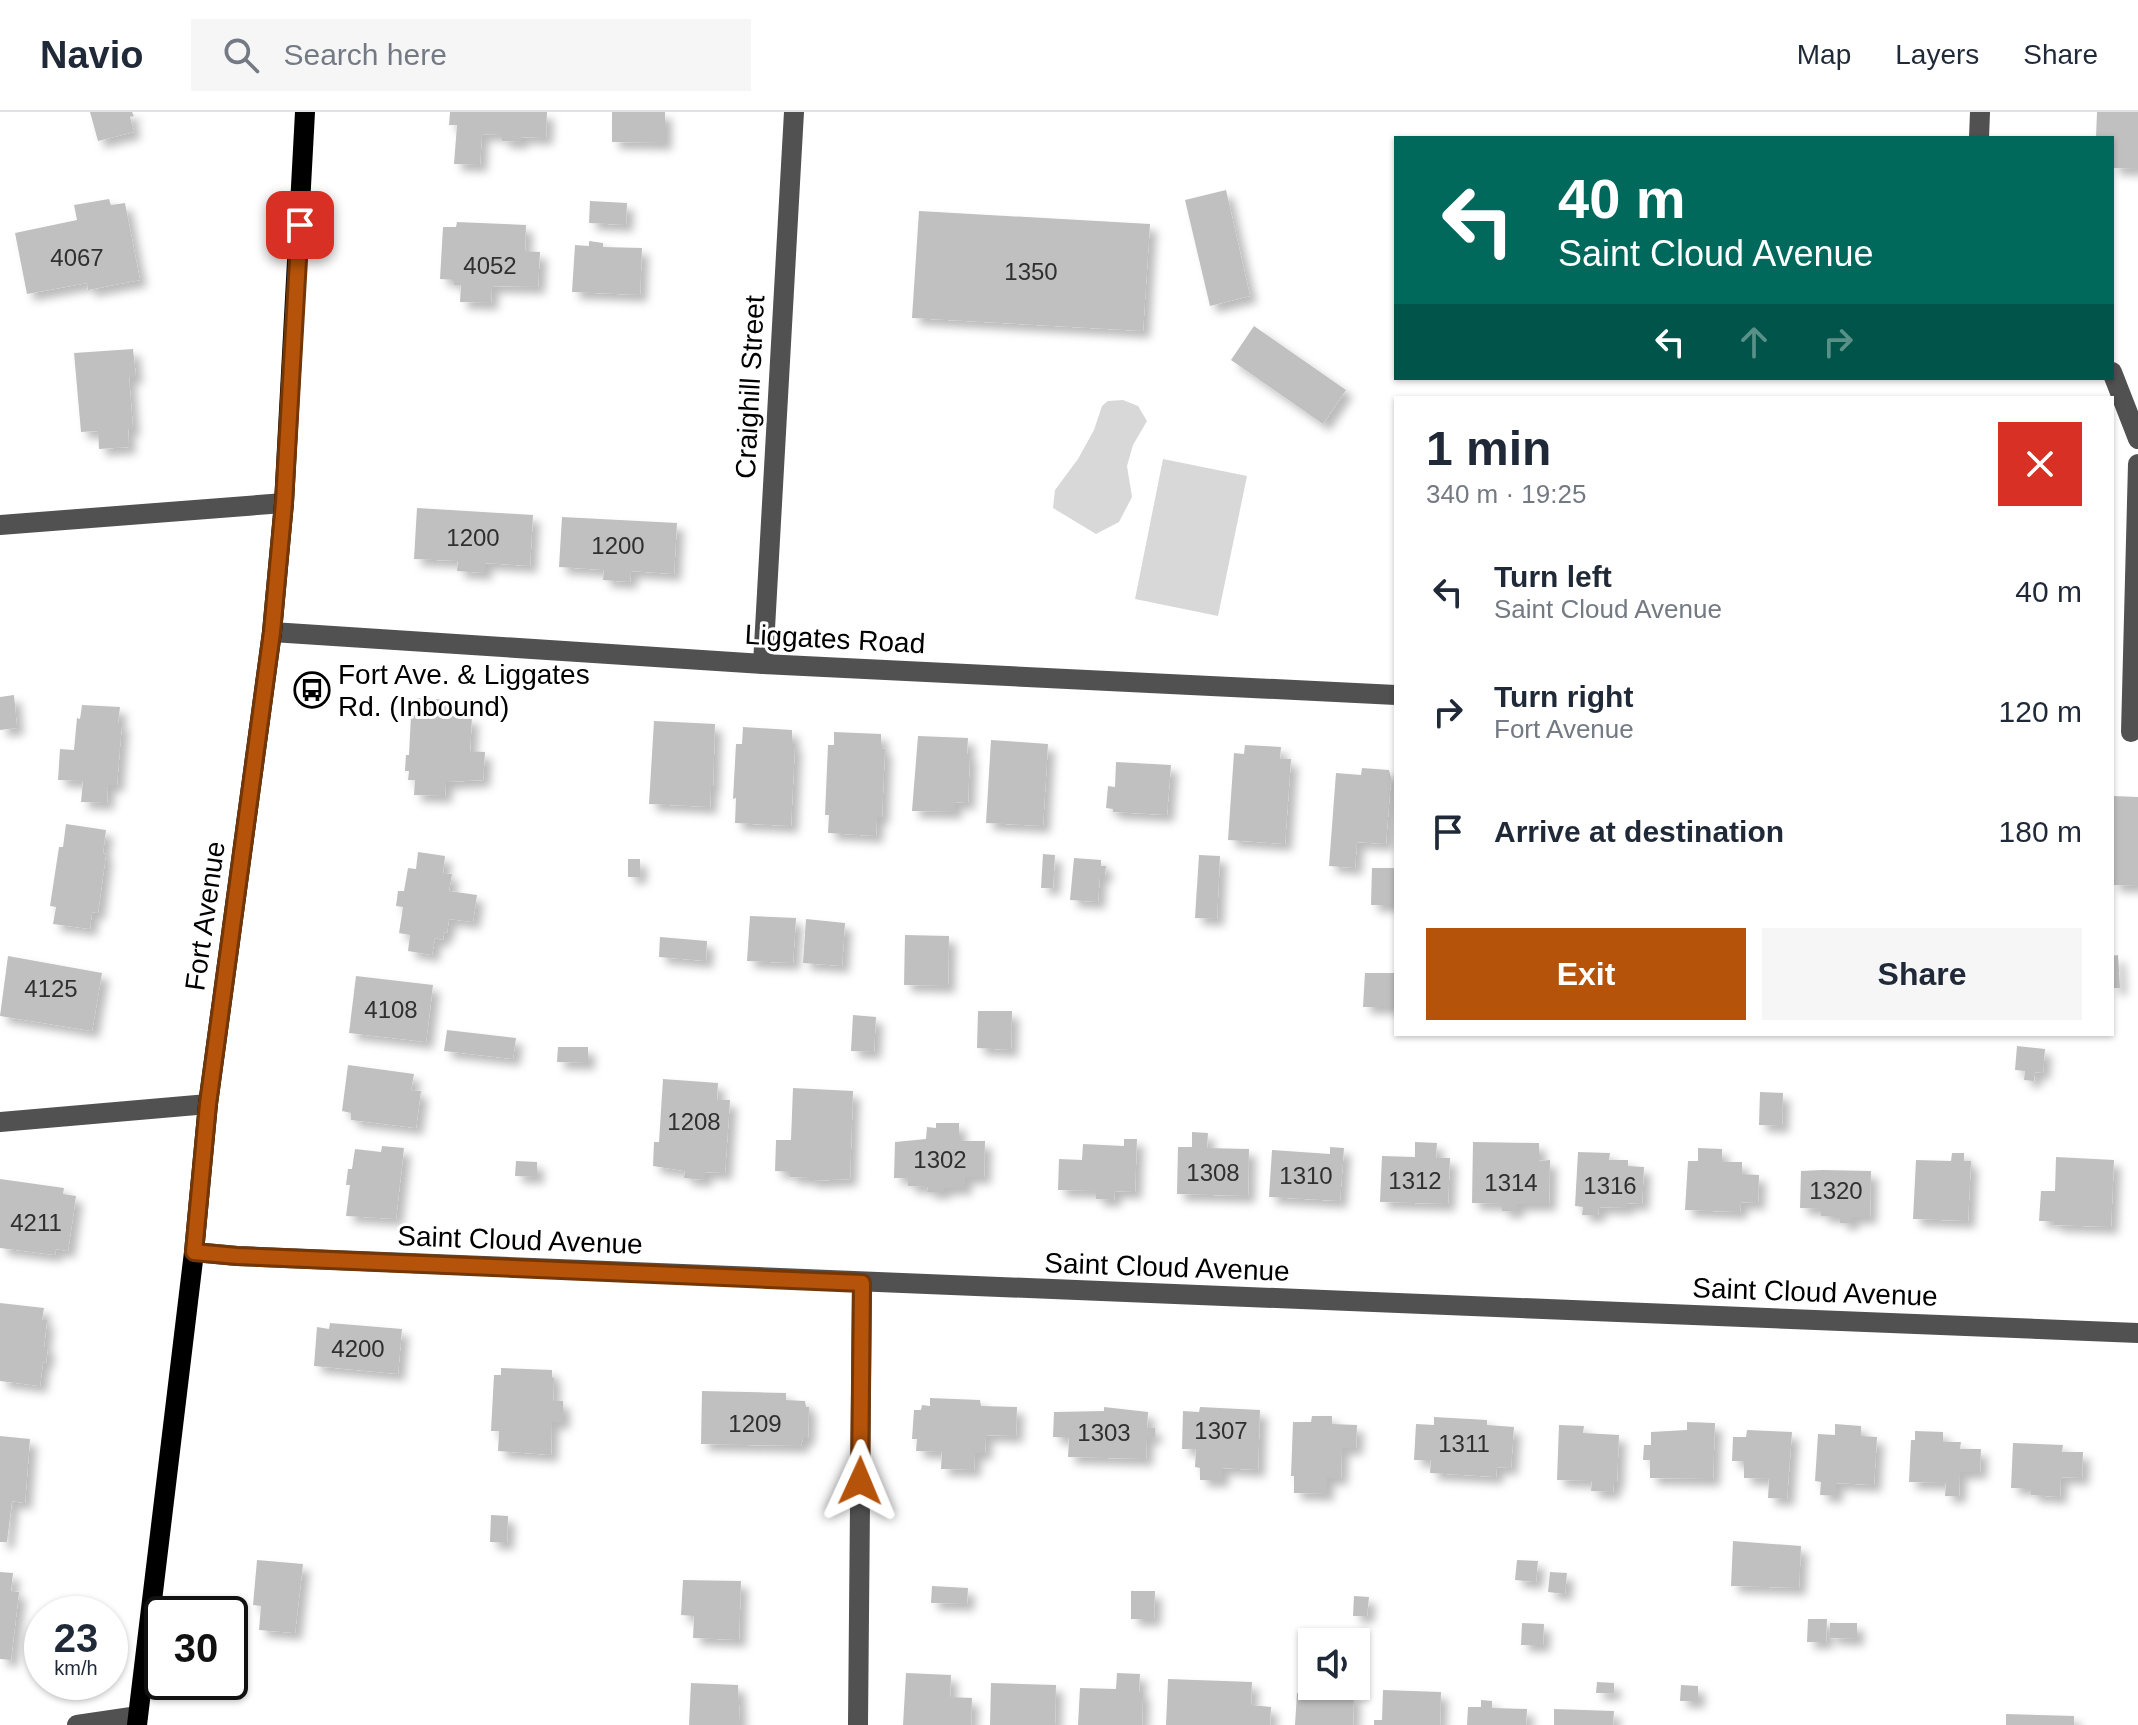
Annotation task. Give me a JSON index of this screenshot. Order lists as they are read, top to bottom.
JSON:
{
  "streets": {
    "main road": ["Fort Avenue"],
    "street": ["Craighill Street", "Liggates Road", "Saint Cloud Avenue"]
  },
  "crossings": [
    ["Craighill Street", "Liggates Road"],
    ["Liggates Road", "Fort Avenue"],
    ["Fort Avenue", "Saint Cloud Avenue"]
  ],
  "places": {
    "bus stop": ["Fort Ave. & Liggates Rd. (Inbound)"]
  },
  "house_numbers": [
    "4067",
    "4052",
    "1350",
    "1200",
    "1200",
    "4125",
    "4108",
    "1208",
    "1302",
    "1308",
    "1310",
    "1312",
    "1314",
    "1316",
    "1320",
    "4211",
    "4200",
    "1209",
    "1307",
    "1303",
    "1311"
  ],
  "page": {
    "header": "Navio",
    "search": "Search here",
    "nav": ["Map", "Layers", "Share"],
    "turn": ["40 m", "Saint Cloud Avenue"],
    "heading": ["1 min", "340 m · 19:25"],
    "list": [
      {
        "name": "Turn left",
        "note": "Saint Cloud Avenue",
        "value": "40 m"
      },
      {
        "name": "Turn right",
        "note": "Fort Avenue",
        "value": "120 m"
      },
      {
        "name": "Arrive at destination",
        "value": "180 m"
      }
    ],
    "buttons": ["Exit", "Share"],
    "speed": "23 km/h",
    "limit": "30"
  }
}
